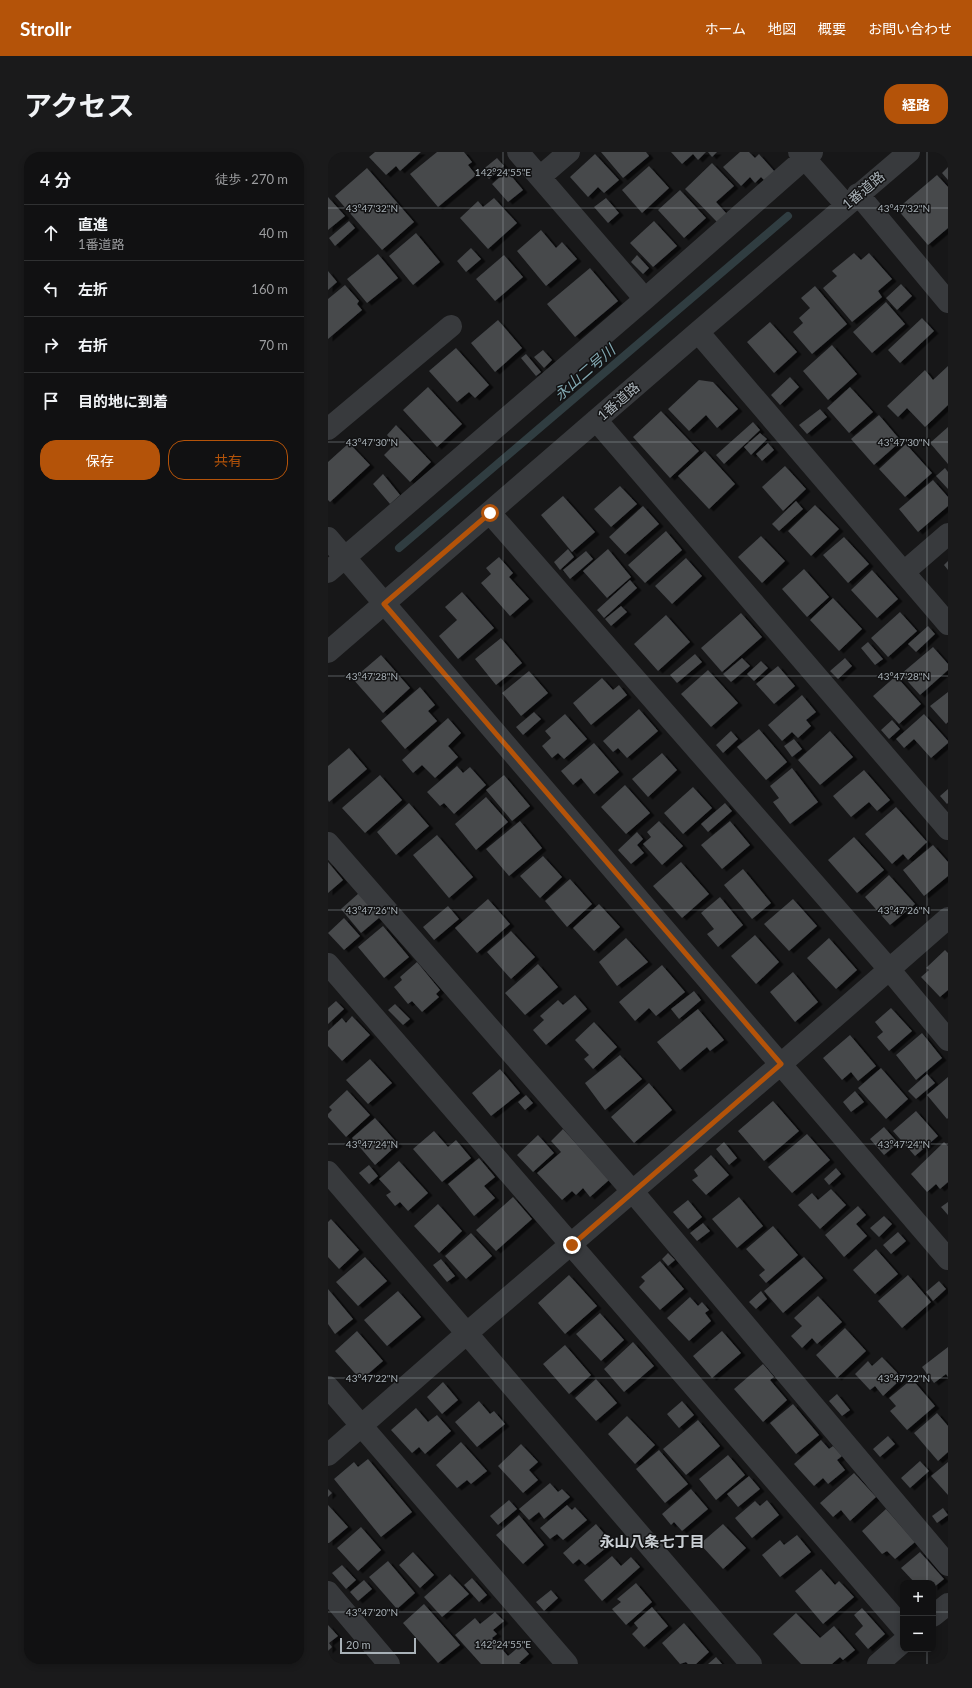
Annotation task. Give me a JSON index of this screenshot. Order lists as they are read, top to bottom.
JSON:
{
  "streets": {
    "street": ["1番道路"]
  },
  "districts": ["永山八条七丁目"],
  "water": ["永山二号川"],
  "scale_bar": "20 m",
  "page": {
    "header": "Strollr",
    "nav": [
      "ホーム",
      "地図",
      "概要",
      "お問い合わせ"
    ],
    "title": "アクセス",
    "buttons": [
      "経路",
      ["保存", "共有"]
    ],
    "heading": ["4 分", "徒歩 · 270 m"],
    "list": [
      ["直進", "1番道路", "40 m"],
      ["左折", "160 m"],
      ["右折", "70 m"],
      "目的地に到着"
    ],
    "map_buttons": ["+", "−"],
    "scale": "20 m"
  },
  "coordinates": [
    "142°24'55\"E",
    "43°47'32\"N",
    "43°47'30\"N",
    "43°47'28\"N",
    "43°47'26\"N",
    "43°47'24\"N",
    "43°47'22\"N",
    "43°47'20\"N"
  ]
}
